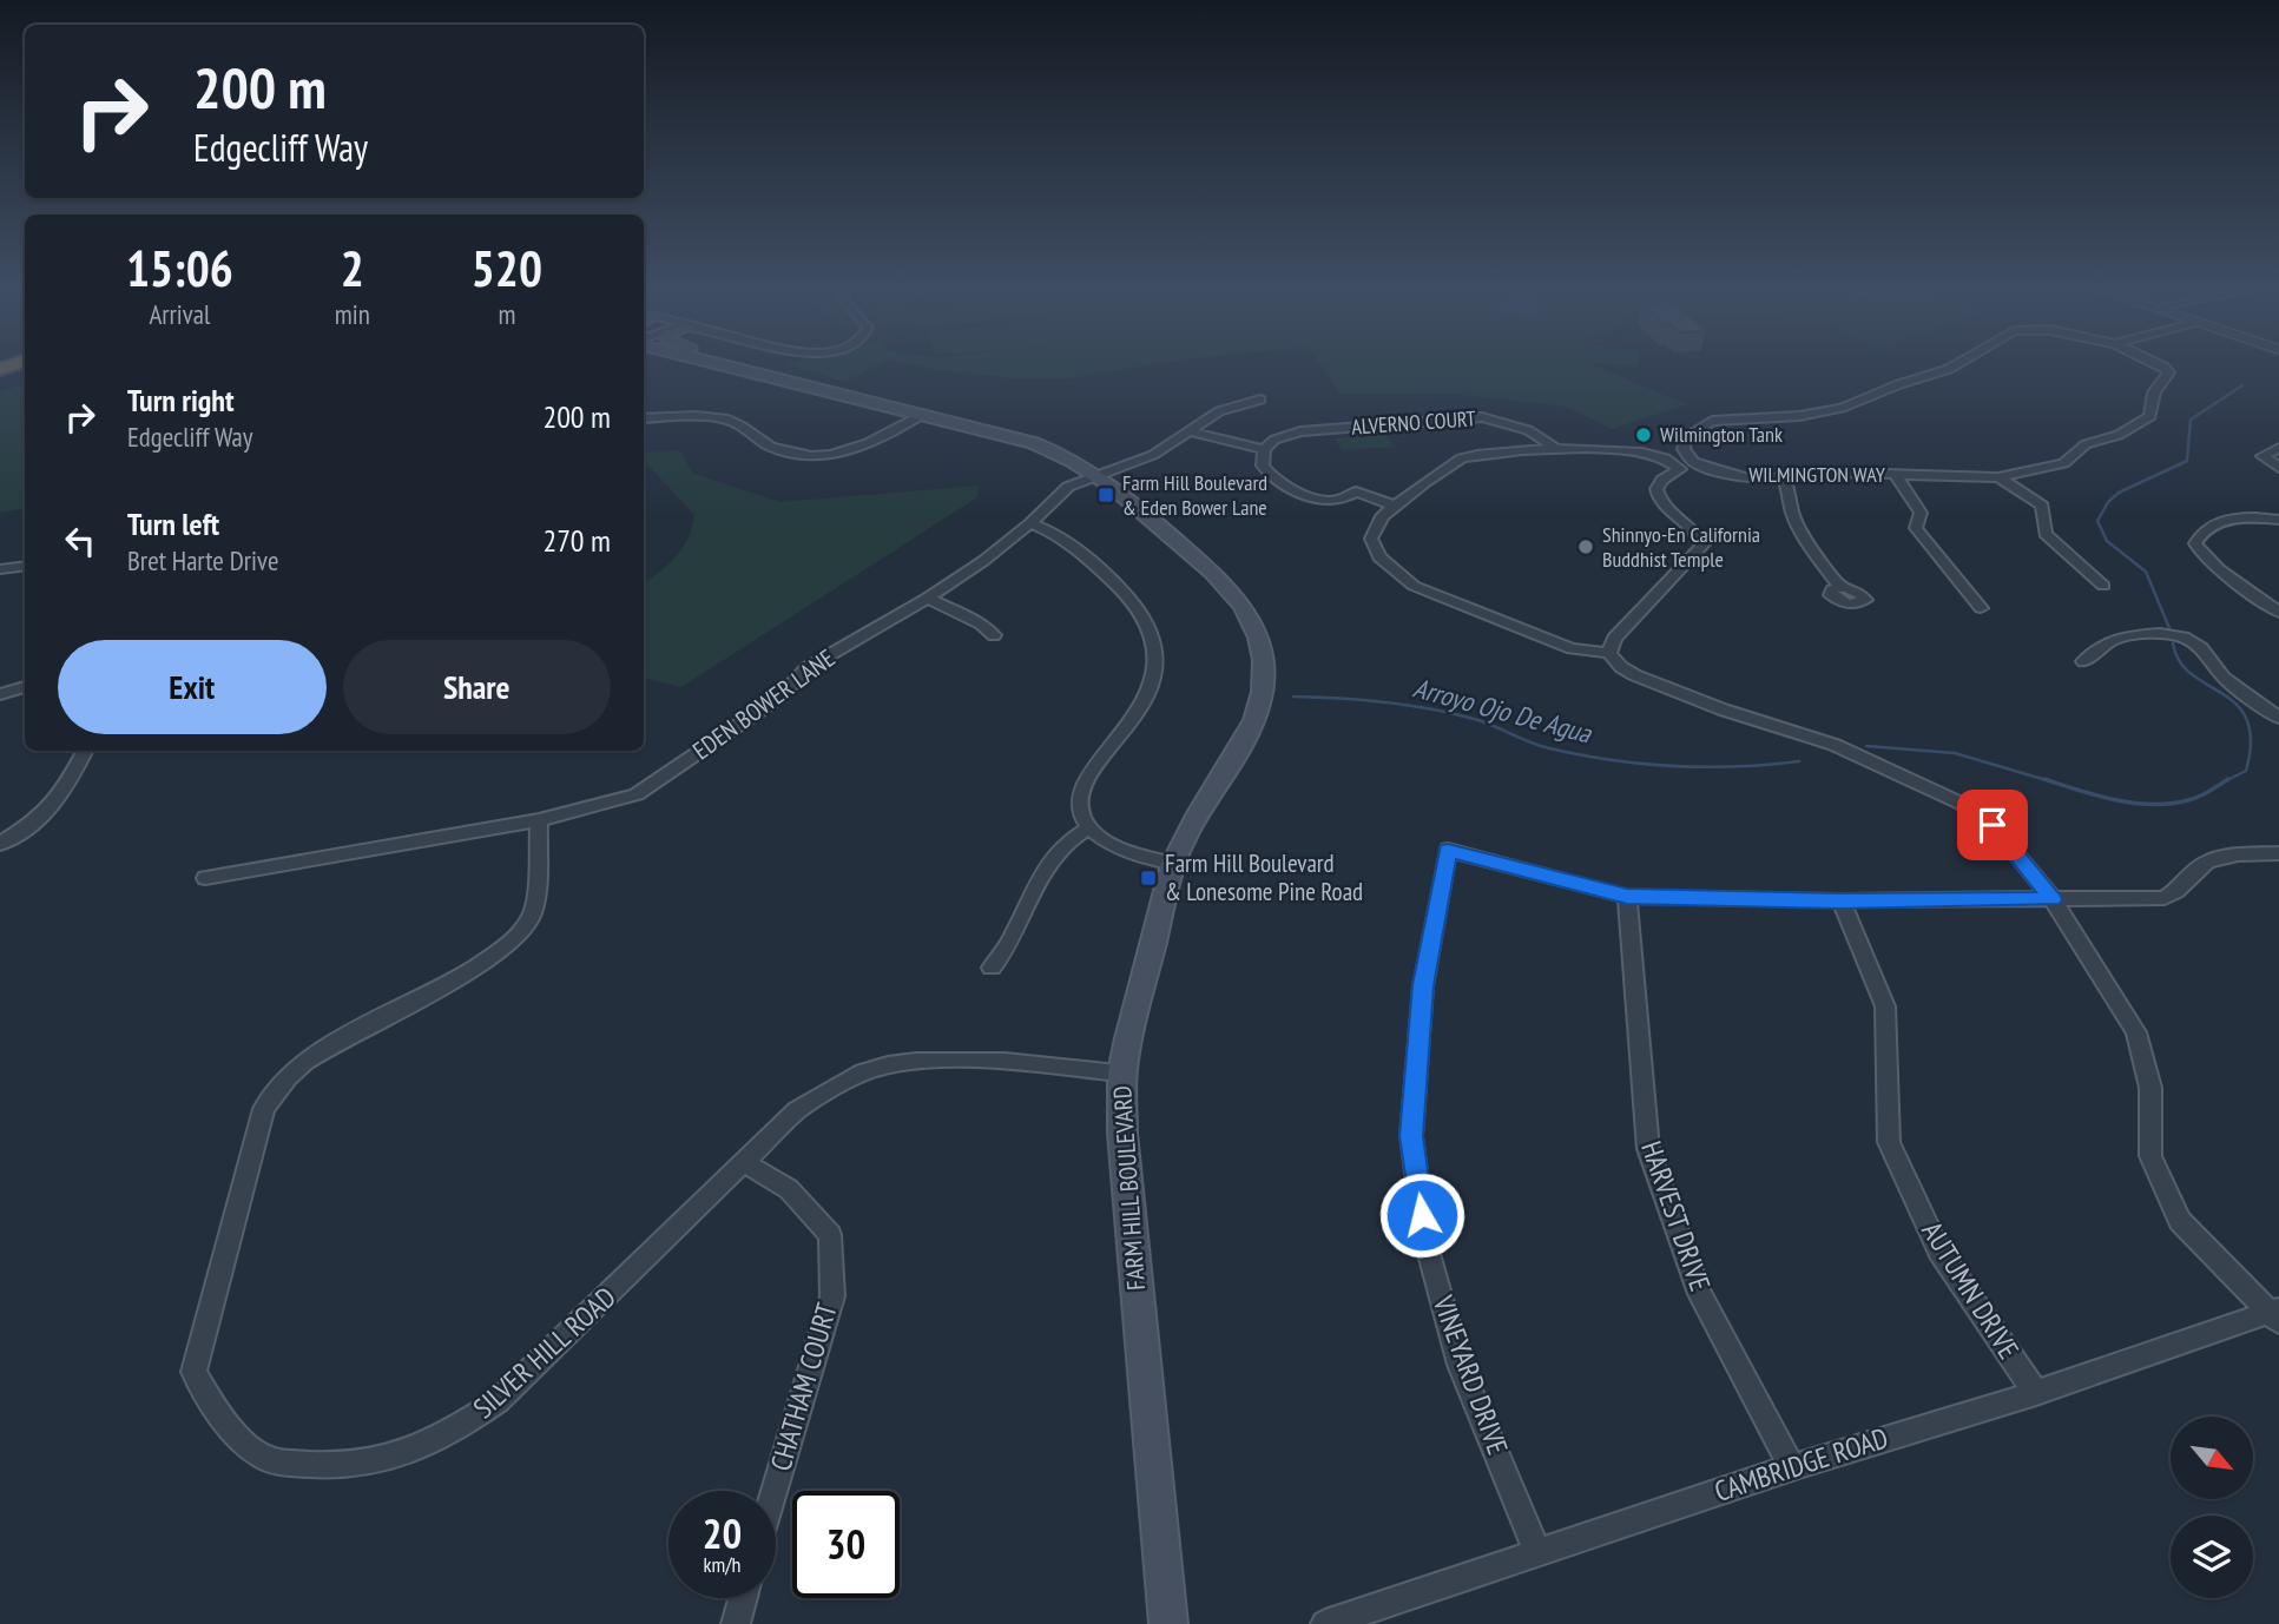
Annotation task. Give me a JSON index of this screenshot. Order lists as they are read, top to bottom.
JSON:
{
  "streets": {
    "main road": ["FARM HILL BOULEVARD"],
    "street": [
      "ALVERNO COURT",
      "WILMINGTON WAY",
      "EDEN BOWER LANE",
      "HARVEST DRIVE",
      "AUTUMN DRIVE",
      "SILVER HILL ROAD",
      "VINEYARD DRIVE",
      "CHATHAM COURT",
      "CAMBRIDGE ROAD"
    ]
  },
  "crossings": [
    ["EDEN BOWER LANE", "FARM HILL BOULEVARD"],
    ["EDEN BOWER LANE", "SILVER HILL ROAD"],
    ["FARM HILL BOULEVARD", "SILVER HILL ROAD"],
    ["HARVEST DRIVE", "VINEYARD DRIVE"],
    ["HARVEST DRIVE", "CAMBRIDGE ROAD"],
    ["AUTUMN DRIVE", "CAMBRIDGE ROAD"],
    ["SILVER HILL ROAD", "CHATHAM COURT"],
    ["VINEYARD DRIVE", "CAMBRIDGE ROAD"]
  ],
  "water": ["Arroyo Ojo De Agua"],
  "places": {
    "other": ["Wilmington Tank", "Shinnyo-En California Buddhist Temple"],
    "transit": ["Farm Hill Boulevard & Eden Bower Lane", "Farm Hill Boulevard & Lonesome Pine Road"]
  },
  "north": "bottom right",
  "page": {
    "turn": ["200 m", "Edgecliff Way"],
    "eta": [
      "15:06",
      "Arrival",
      "2",
      "min",
      "520",
      "m"
    ],
    "list": [
      {
        "name": "Turn right",
        "note": "Edgecliff Way",
        "value": "200 m"
      },
      {
        "name": "Turn left",
        "note": "Bret Harte Drive",
        "value": "270 m"
      }
    ],
    "buttons": ["Exit", "Share"],
    "speed": "20 km/h",
    "limit": "30"
  }
}
